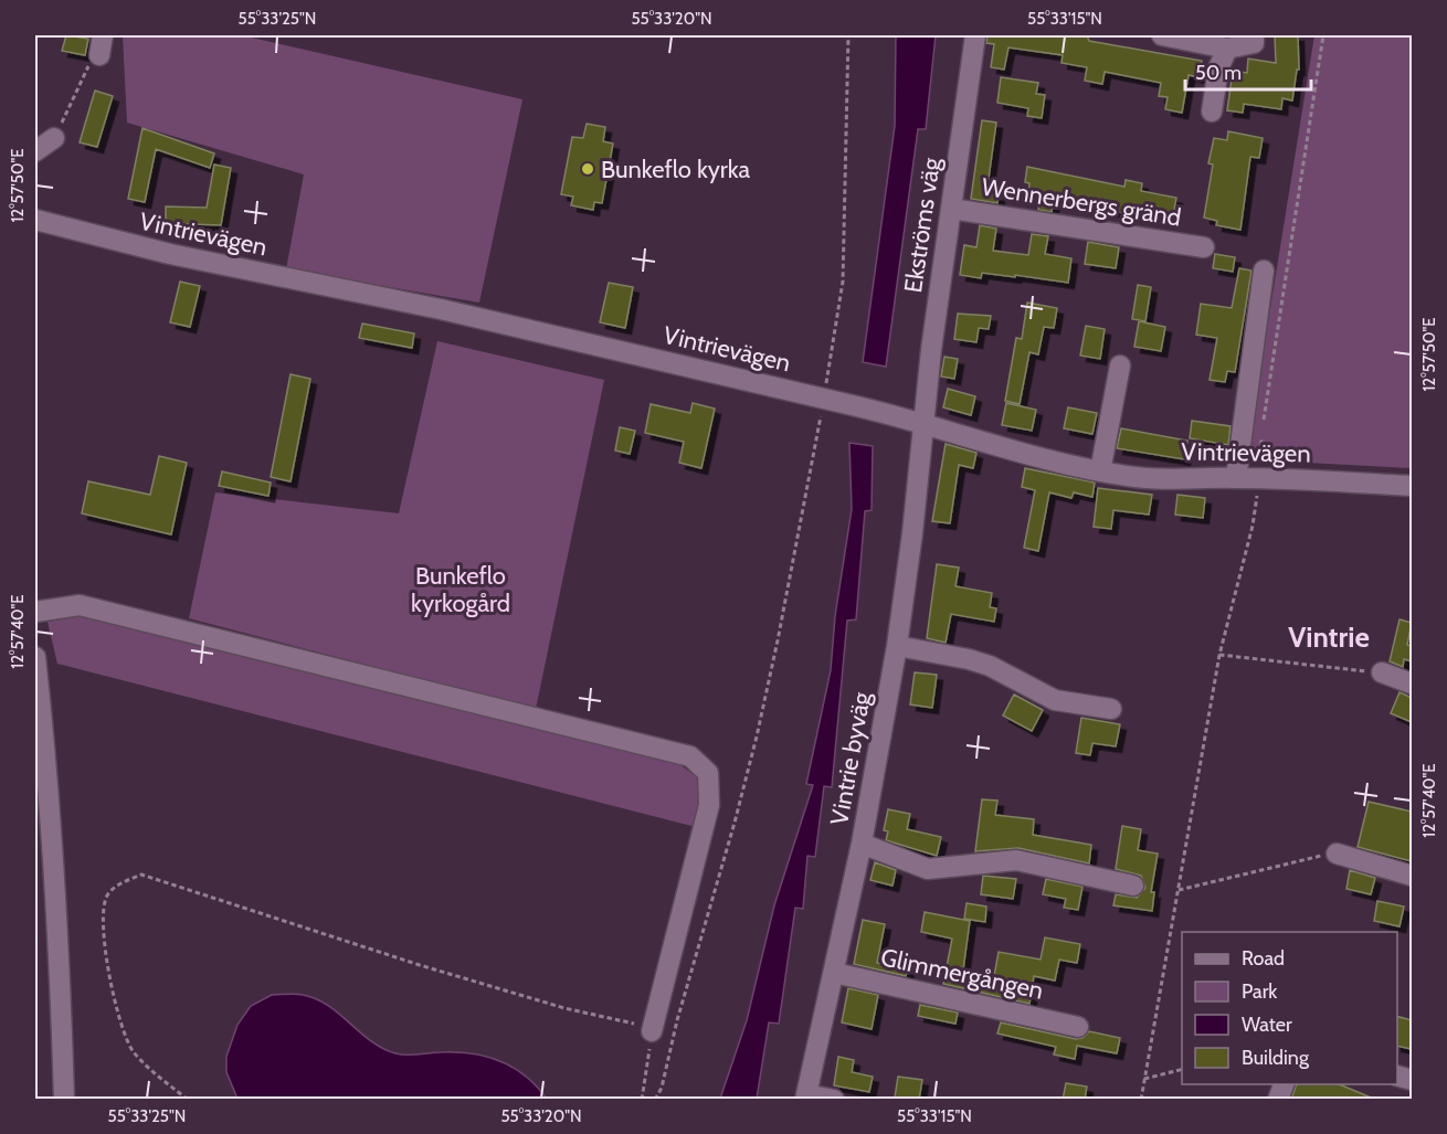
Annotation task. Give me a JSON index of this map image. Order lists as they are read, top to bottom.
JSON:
{
  "streets": {
    "street": [
      "Wennerbergs gränd",
      "Ekströms väg",
      "Vintrievägen",
      "Vintrie byväg",
      "Glimmergången"
    ]
  },
  "crossings": [
    ["Wennerbergs gränd", "Ekströms väg"],
    ["Ekströms väg", "Vintrievägen"],
    ["Ekströms väg", "Vintrie byväg"],
    ["Vintrievägen", "Vintrie byväg"],
    ["Vintrie byväg", "Glimmergången"]
  ],
  "districts": ["Vintrie"],
  "parks": ["Bunkeflo kyrkogård"],
  "places": ["Bunkeflo kyrka"],
  "legend": [
    "Road",
    "Park",
    "Water",
    "Building"
  ],
  "scale_bar": "50 m",
  "coordinates": [
    "55°33'25\"N",
    "55°33'20\"N",
    "55°33'15\"N",
    "12°57'50\"E",
    "12°57'40\"E"
  ]
}
